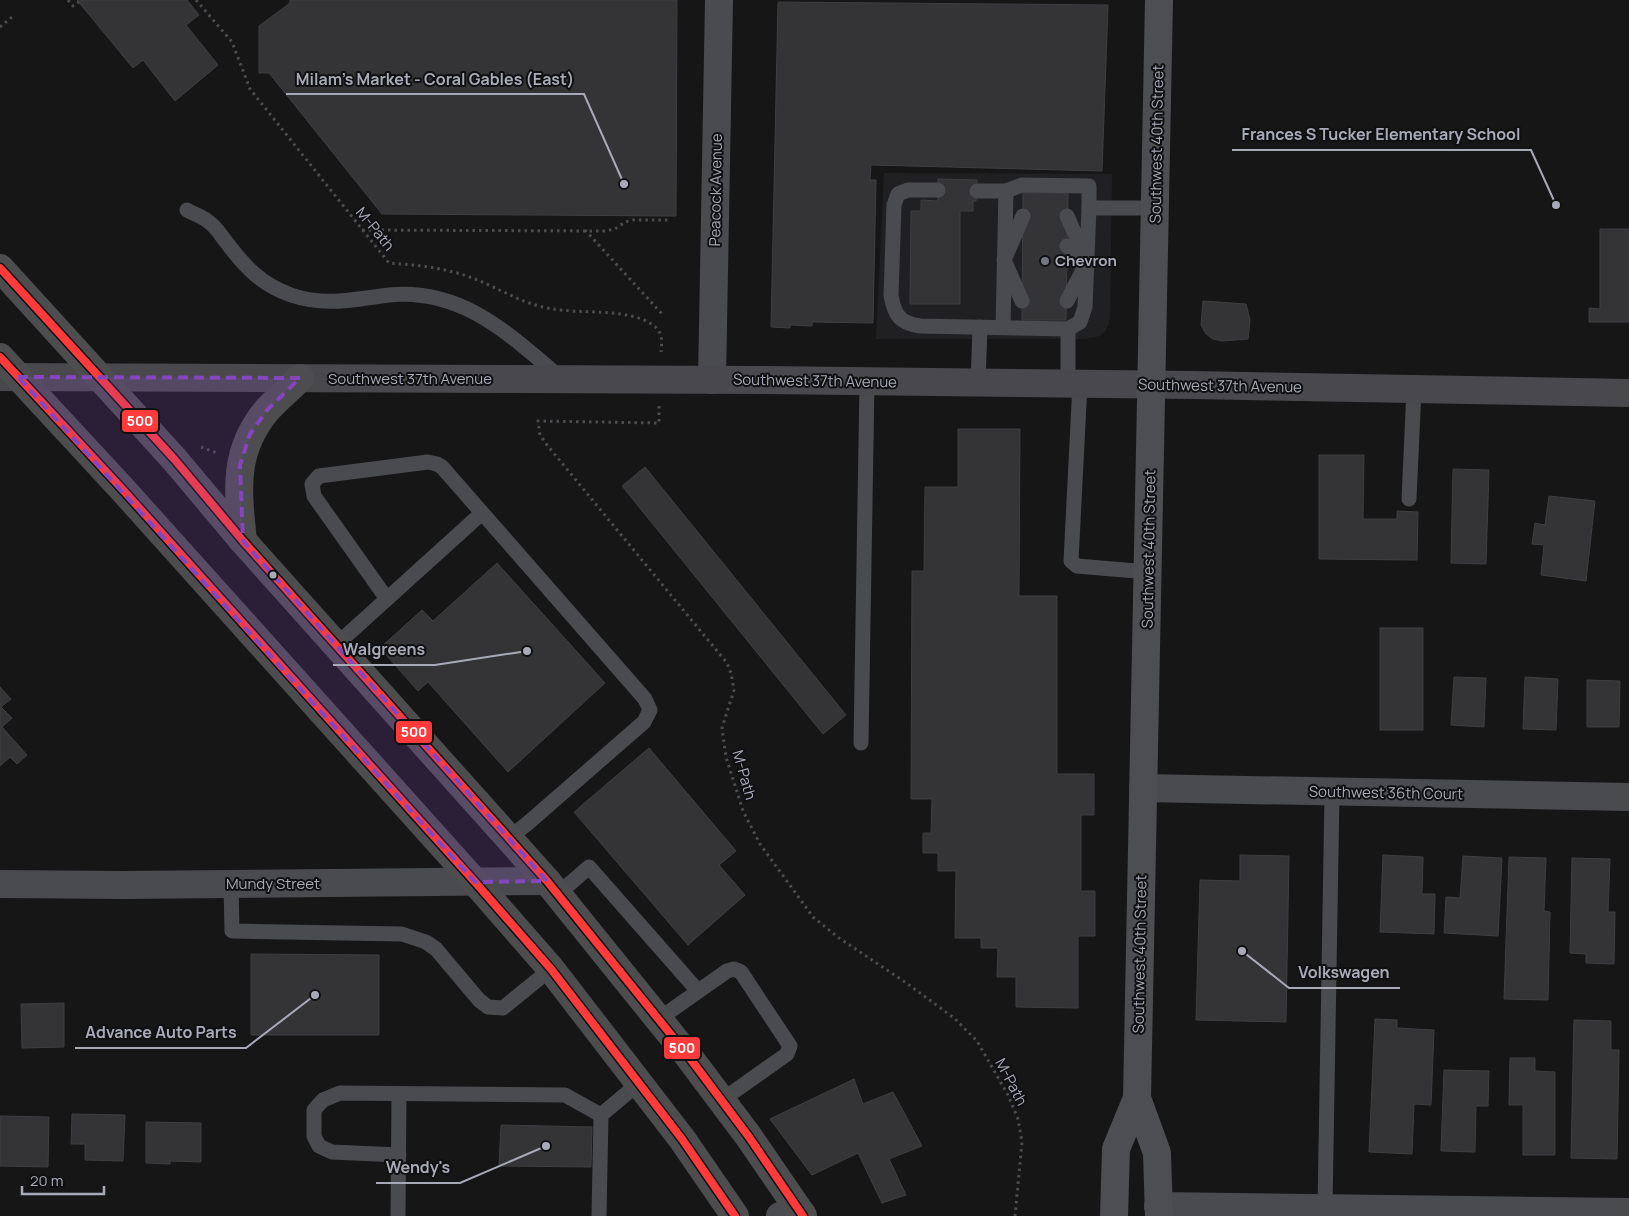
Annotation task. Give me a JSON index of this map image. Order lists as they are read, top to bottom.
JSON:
{
  "streets": {
    "main road": ["Southwest 40th Street", "Southwest 37th Avenue"],
    "street": ["Peacock Avenue", "Southwest 36th Court", "Mundy Street"],
    "path": ["M-Path"]
  },
  "crossings": [
    ["Southwest 40th Street", "Southwest 37th Avenue"],
    ["Southwest 40th Street", "Southwest 36th Court"],
    ["Peacock Avenue", "Southwest 37th Avenue"]
  ],
  "places": [
    "Milam's Market - Coral Gables (East)",
    "Frances S Tucker Elementary School",
    "Chevron",
    "Walgreens",
    "Volkswagen",
    "Advance Auto Parts",
    "Wendy's"
  ],
  "lines": ["transit line 500"],
  "scale_bar": "20 m"
}
